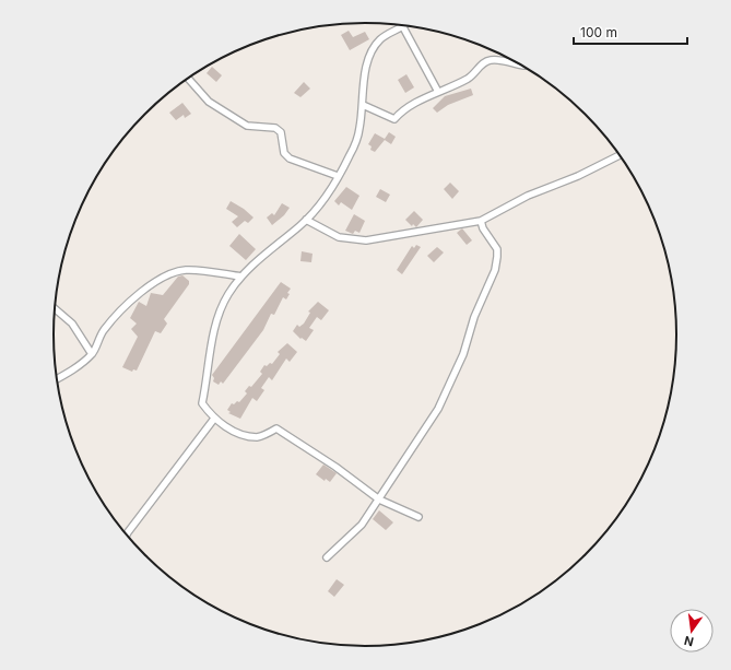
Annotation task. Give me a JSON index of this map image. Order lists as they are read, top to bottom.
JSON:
{
  "scale_bar": "100 m",
  "north": "bottom"
}
